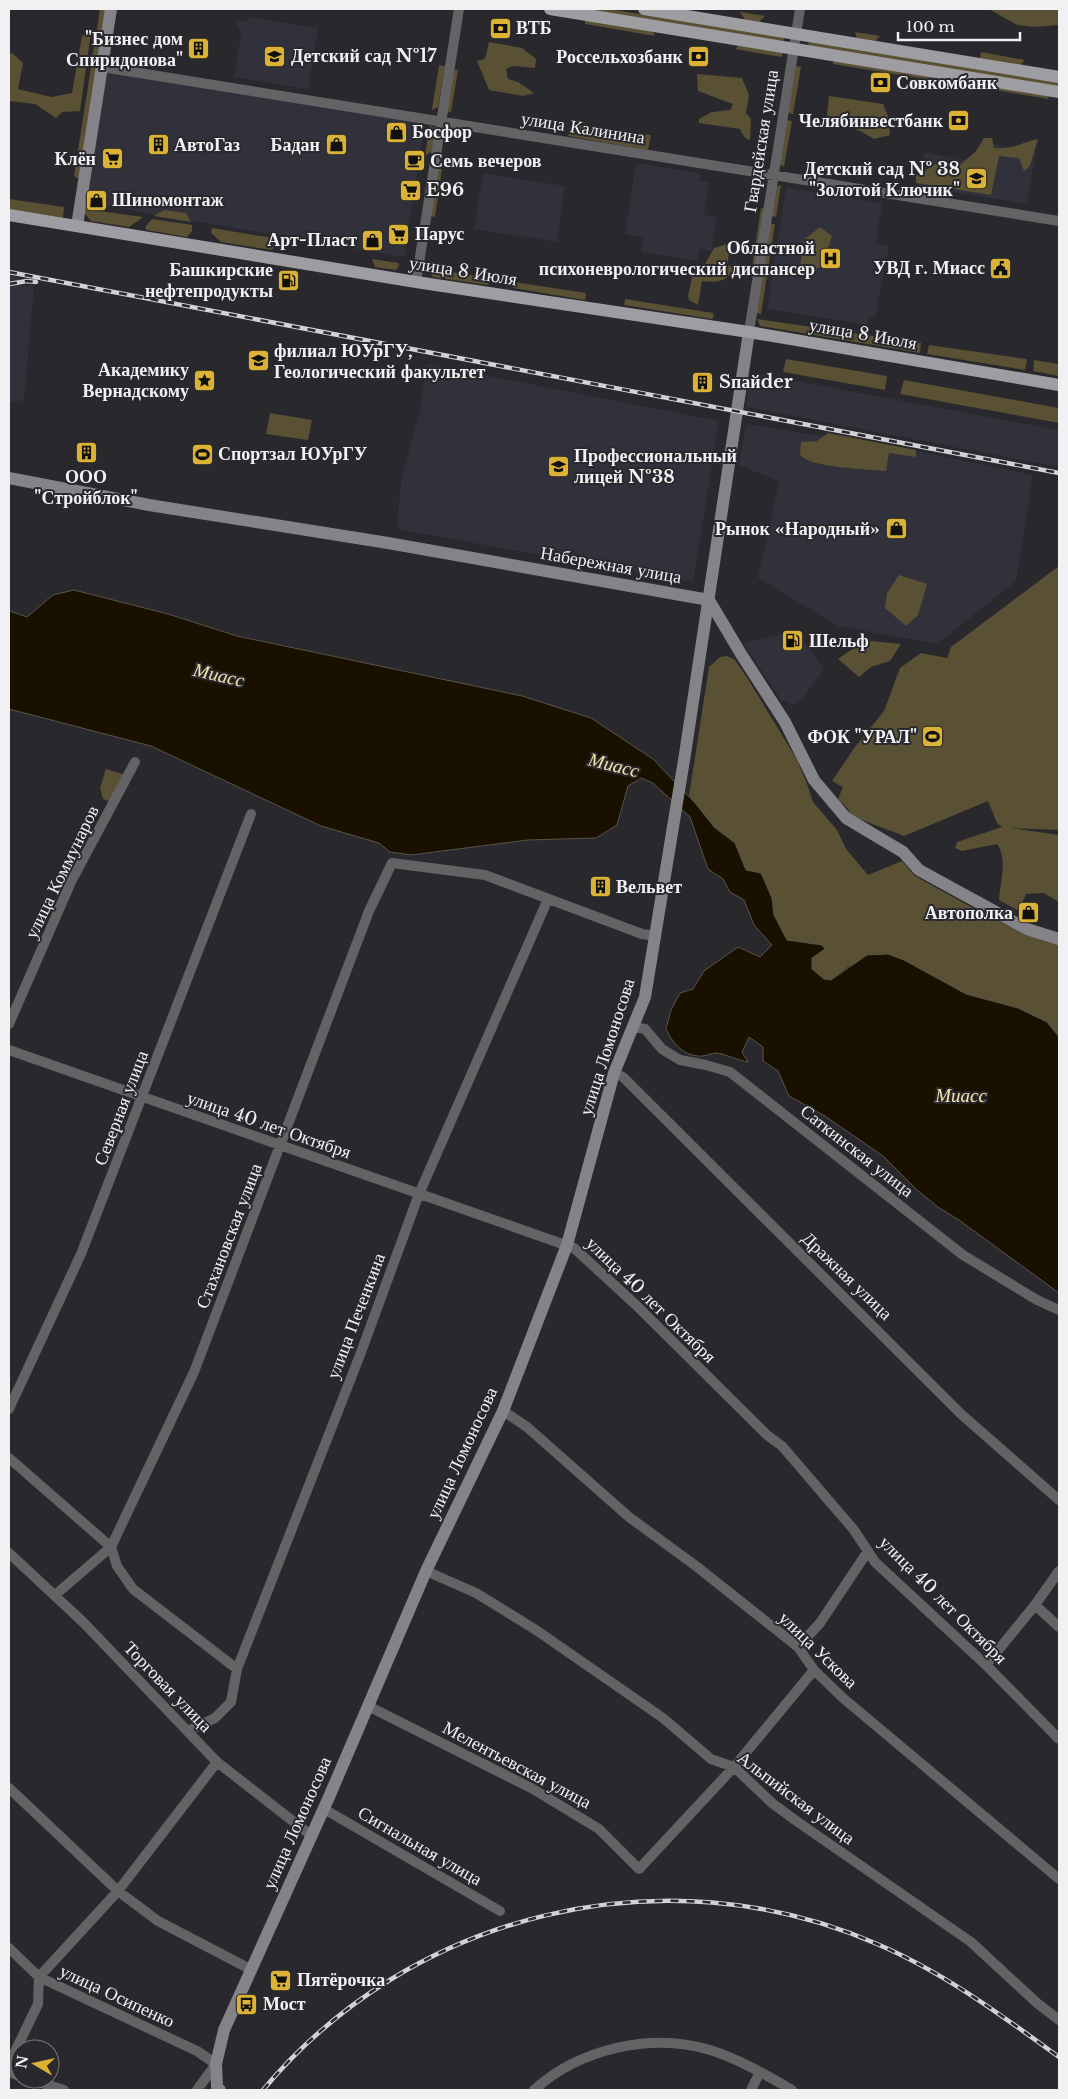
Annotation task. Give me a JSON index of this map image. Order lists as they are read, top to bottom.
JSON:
{
  "streets": {
    "main road": ["улица 8 Июля"],
    "street": [
      "улица Калинина",
      "Гвардейская улица",
      "Набережная улица",
      "улица Коммунаров",
      "улица Ломоносова",
      "Северная улица",
      "улица 40 лет Октября",
      "Саткинская улица",
      "Стахановская улица",
      "Дражная улица",
      "улица Печенкина",
      "улица Ускова",
      "Торговая улица",
      "Мелентьевская улица",
      "Альпийская улица",
      "Сигнальная улица",
      "улица Осипенко"
    ]
  },
  "crossings": [
    ["улица Калинина", "Гвардейская улица"],
    ["Гвардейская улица", "улица 8 Июля"],
    ["Гвардейская улица", "Набережная улица"],
    ["Гвардейская улица", "улица Ломоносова"],
    ["улица Ломоносова", "улица 40 лет Октября"],
    ["улица Ломоносова", "Саткинская улица"],
    ["улица Ломоносова", "Дражная улица"],
    ["улица Ломоносова", "улица Ускова"],
    ["улица Ломоносова", "Торговая улица"],
    ["улица Ломоносова", "Мелентьевская улица"],
    ["улица Ломоносова", "Альпийская улица"],
    ["улица Ломоносова", "Сигнальная улица"],
    ["улица Ломоносова", "улица Осипенко"],
    ["Северная улица", "улица 40 лет Октября"],
    ["улица 40 лет Октября", "Стахановская улица"],
    ["улица 40 лет Октября", "улица Печенкина"],
    ["Стахановская улица", "улица Печенкина"],
    ["Стахановская улица", "Торговая улица"],
    ["улица Печенкина", "Торговая улица"],
    ["Мелентьевская улица", "Альпийская улица"]
  ],
  "water": ["Миасс"],
  "places": {
    "bank": [
      "ВТБ",
      "Россельхозбанк",
      "Совкомбанк",
      "Челябинвестбанк"
    ],
    "building": [
      "\"Бизнес дом Спиридонова\"",
      "АвтоГаз",
      "Sпайder",
      "ООО \"Стройблок\"",
      "Вельвет"
    ],
    "school or university": [
      "Детский сад №17",
      "Детский сад № 38 \"Золотой Ключик\"",
      "филиал ЮУрГУ, Геологический факультет",
      "Профессиональный лицей №38"
    ],
    "shop": [
      "Босфор",
      "Бадан",
      "Шиномонтаж",
      "Арт-Пласт",
      "Рынок «Народный»",
      "Автополка"
    ],
    "supermarket": [
      "Клён",
      "E96",
      "Парус",
      "Пятёрочка"
    ],
    "cafe": ["Семь вечеров"],
    "hospital": ["Областной психоневрологический диспансер"],
    "public building": ["УВД г. Миасс"],
    "fuel station": ["Башкирские нефтепродукты", "Шельф"],
    "place": ["Академику Вернадскому"],
    "sports": ["Спортзал ЮУрГУ", "ФОК \"УРАЛ\""],
    "bus stop": ["Мост"]
  },
  "scale_bar": "100 m",
  "north": "left"
}
